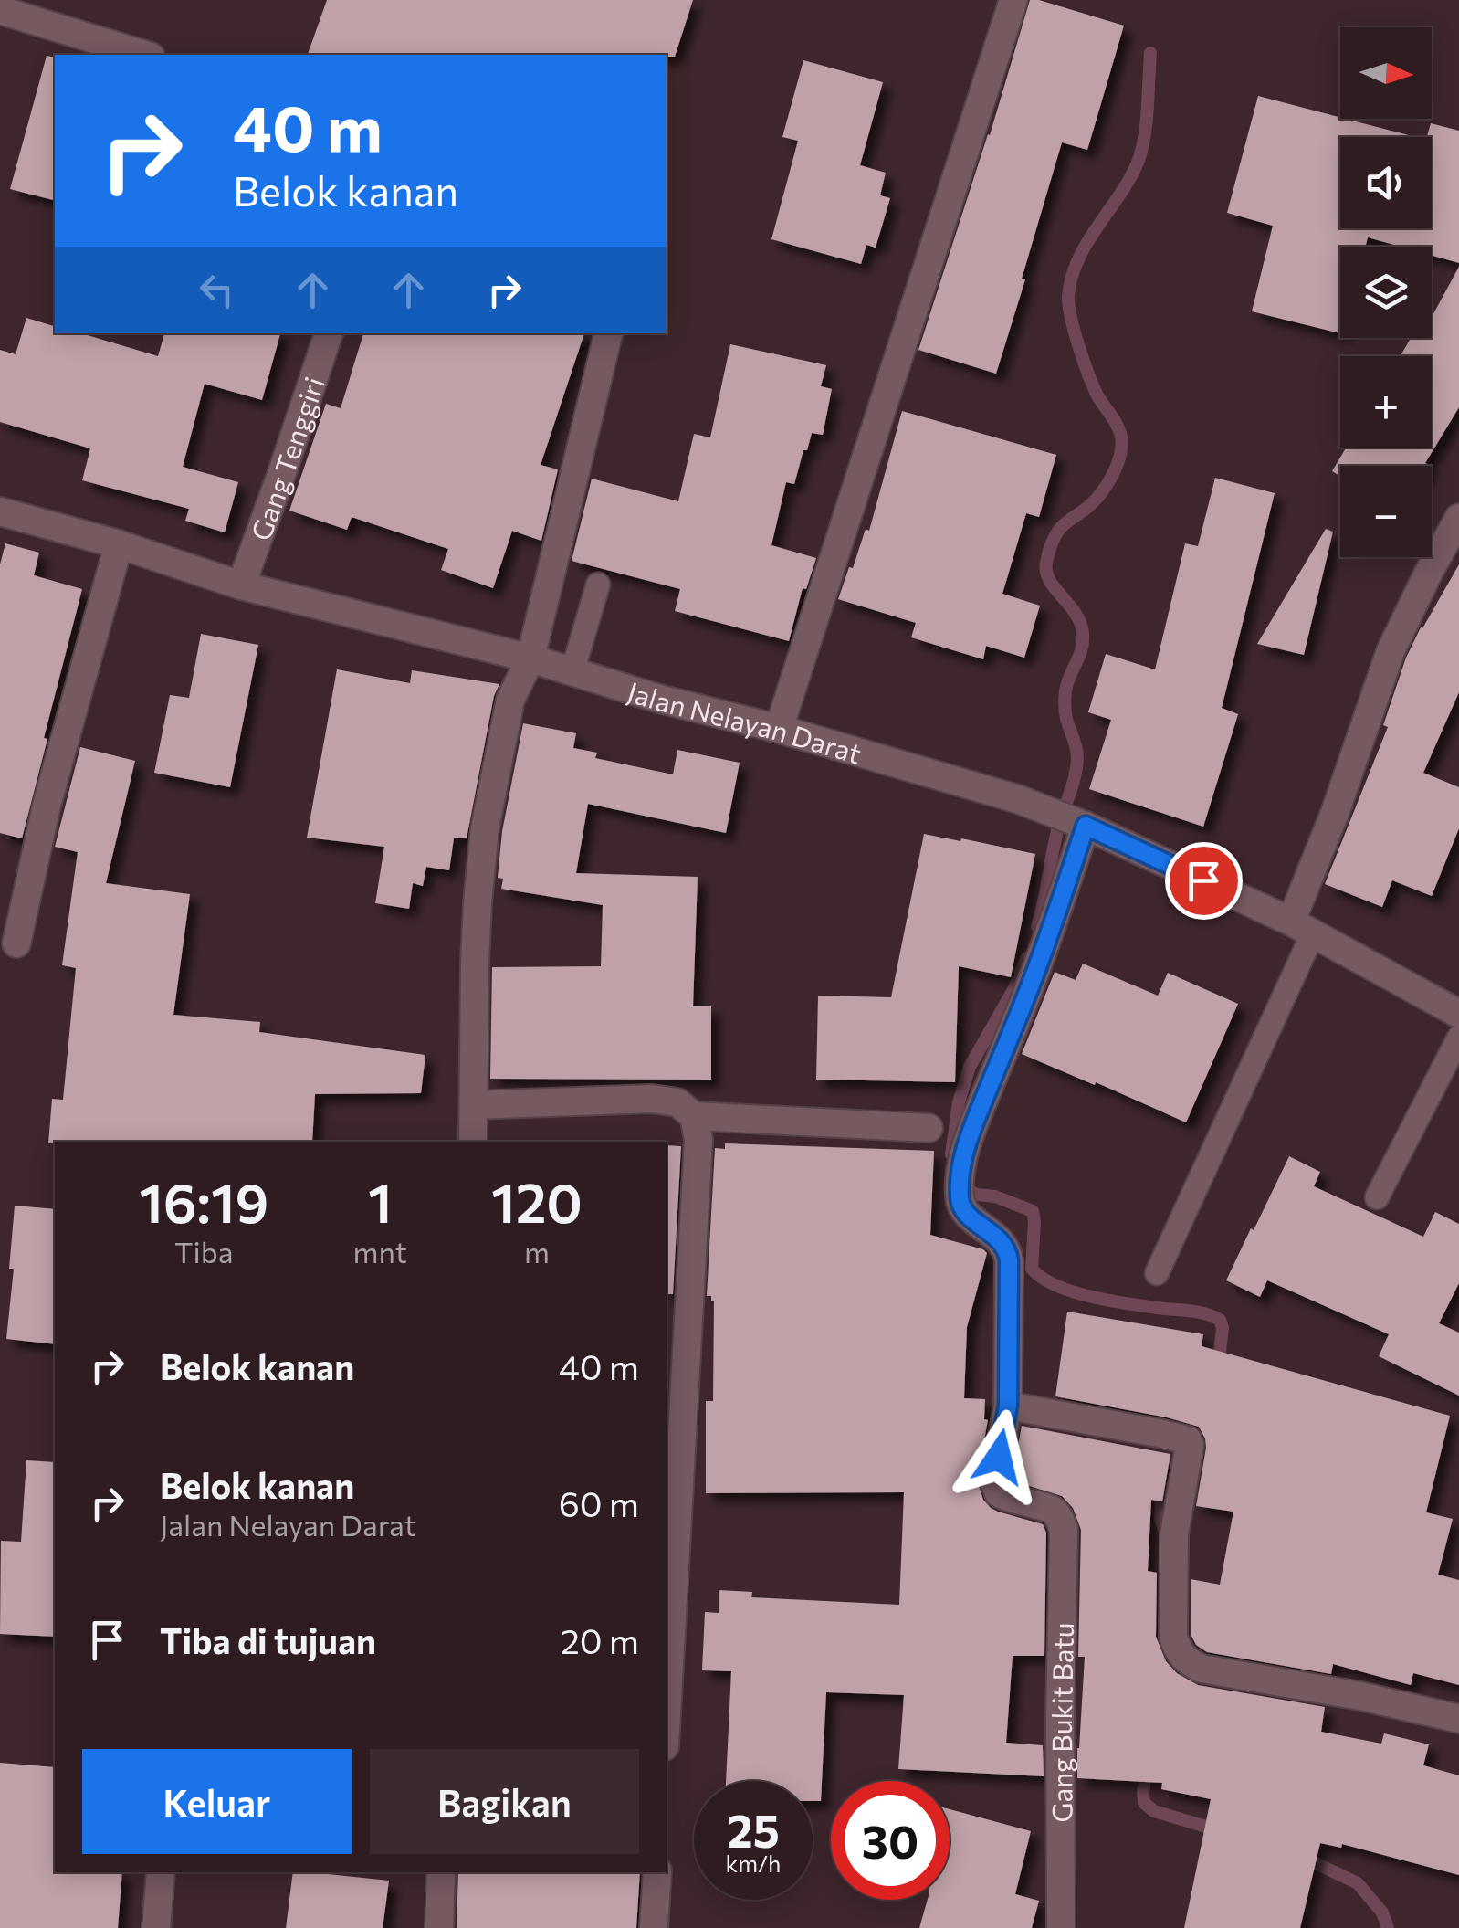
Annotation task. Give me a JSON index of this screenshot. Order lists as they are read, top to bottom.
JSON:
{
  "streets": {
    "street": ["Gang Tenggiri", "Jalan Nelayan Darat", "Gang Bukit Batu"]
  },
  "crossings": [
    ["Gang Tenggiri", "Jalan Nelayan Darat"]
  ],
  "north": "right",
  "page": {
    "map_buttons": ["+", "−"],
    "turn": ["40 m", "Belok kanan"],
    "eta": [
      "16:19",
      "Tiba",
      "1",
      "mnt",
      "120",
      "m"
    ],
    "list": [
      {
        "name": "Belok kanan",
        "value": "40 m"
      },
      {
        "name": "Belok kanan",
        "note": "Jalan Nelayan Darat",
        "value": "60 m"
      },
      {
        "name": "Tiba di tujuan",
        "value": "20 m"
      }
    ],
    "buttons": ["Keluar", "Bagikan"],
    "speed": "25 km/h",
    "limit": "30"
  }
}
